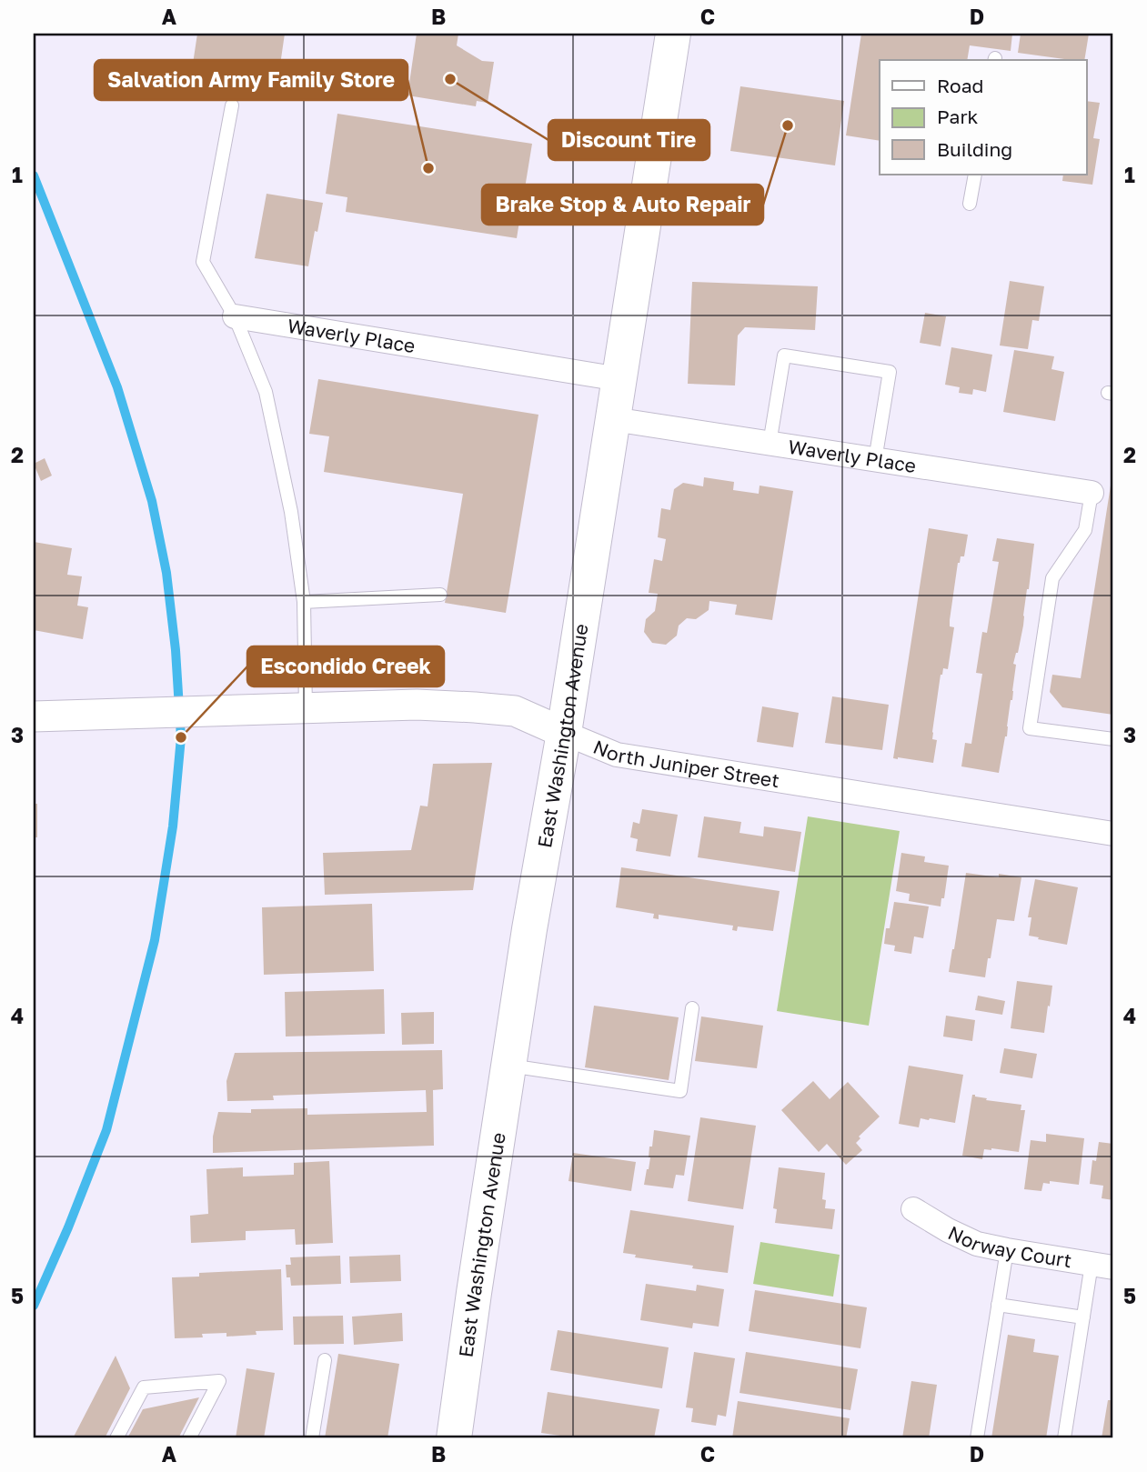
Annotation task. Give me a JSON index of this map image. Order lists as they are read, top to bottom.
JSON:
{
  "streets": {
    "main road": ["East Washington Avenue"],
    "street": ["Waverly Place", "North Juniper Street", "Norway Court"]
  },
  "crossings": [
    ["Waverly Place", "East Washington Avenue"],
    ["East Washington Avenue", "North Juniper Street"]
  ],
  "places": [
    "Discount Tire",
    "Brake Stop & Auto Repair",
    "Salvation Army Family Store",
    "Escondido Creek"
  ],
  "legend": ["Road", "Park", "Building"],
  "grid": {
    "columns": [
      "A",
      "B",
      "C",
      "D"
    ],
    "rows": [
      "1",
      "2",
      "3",
      "4",
      "5"
    ]
  }
}
